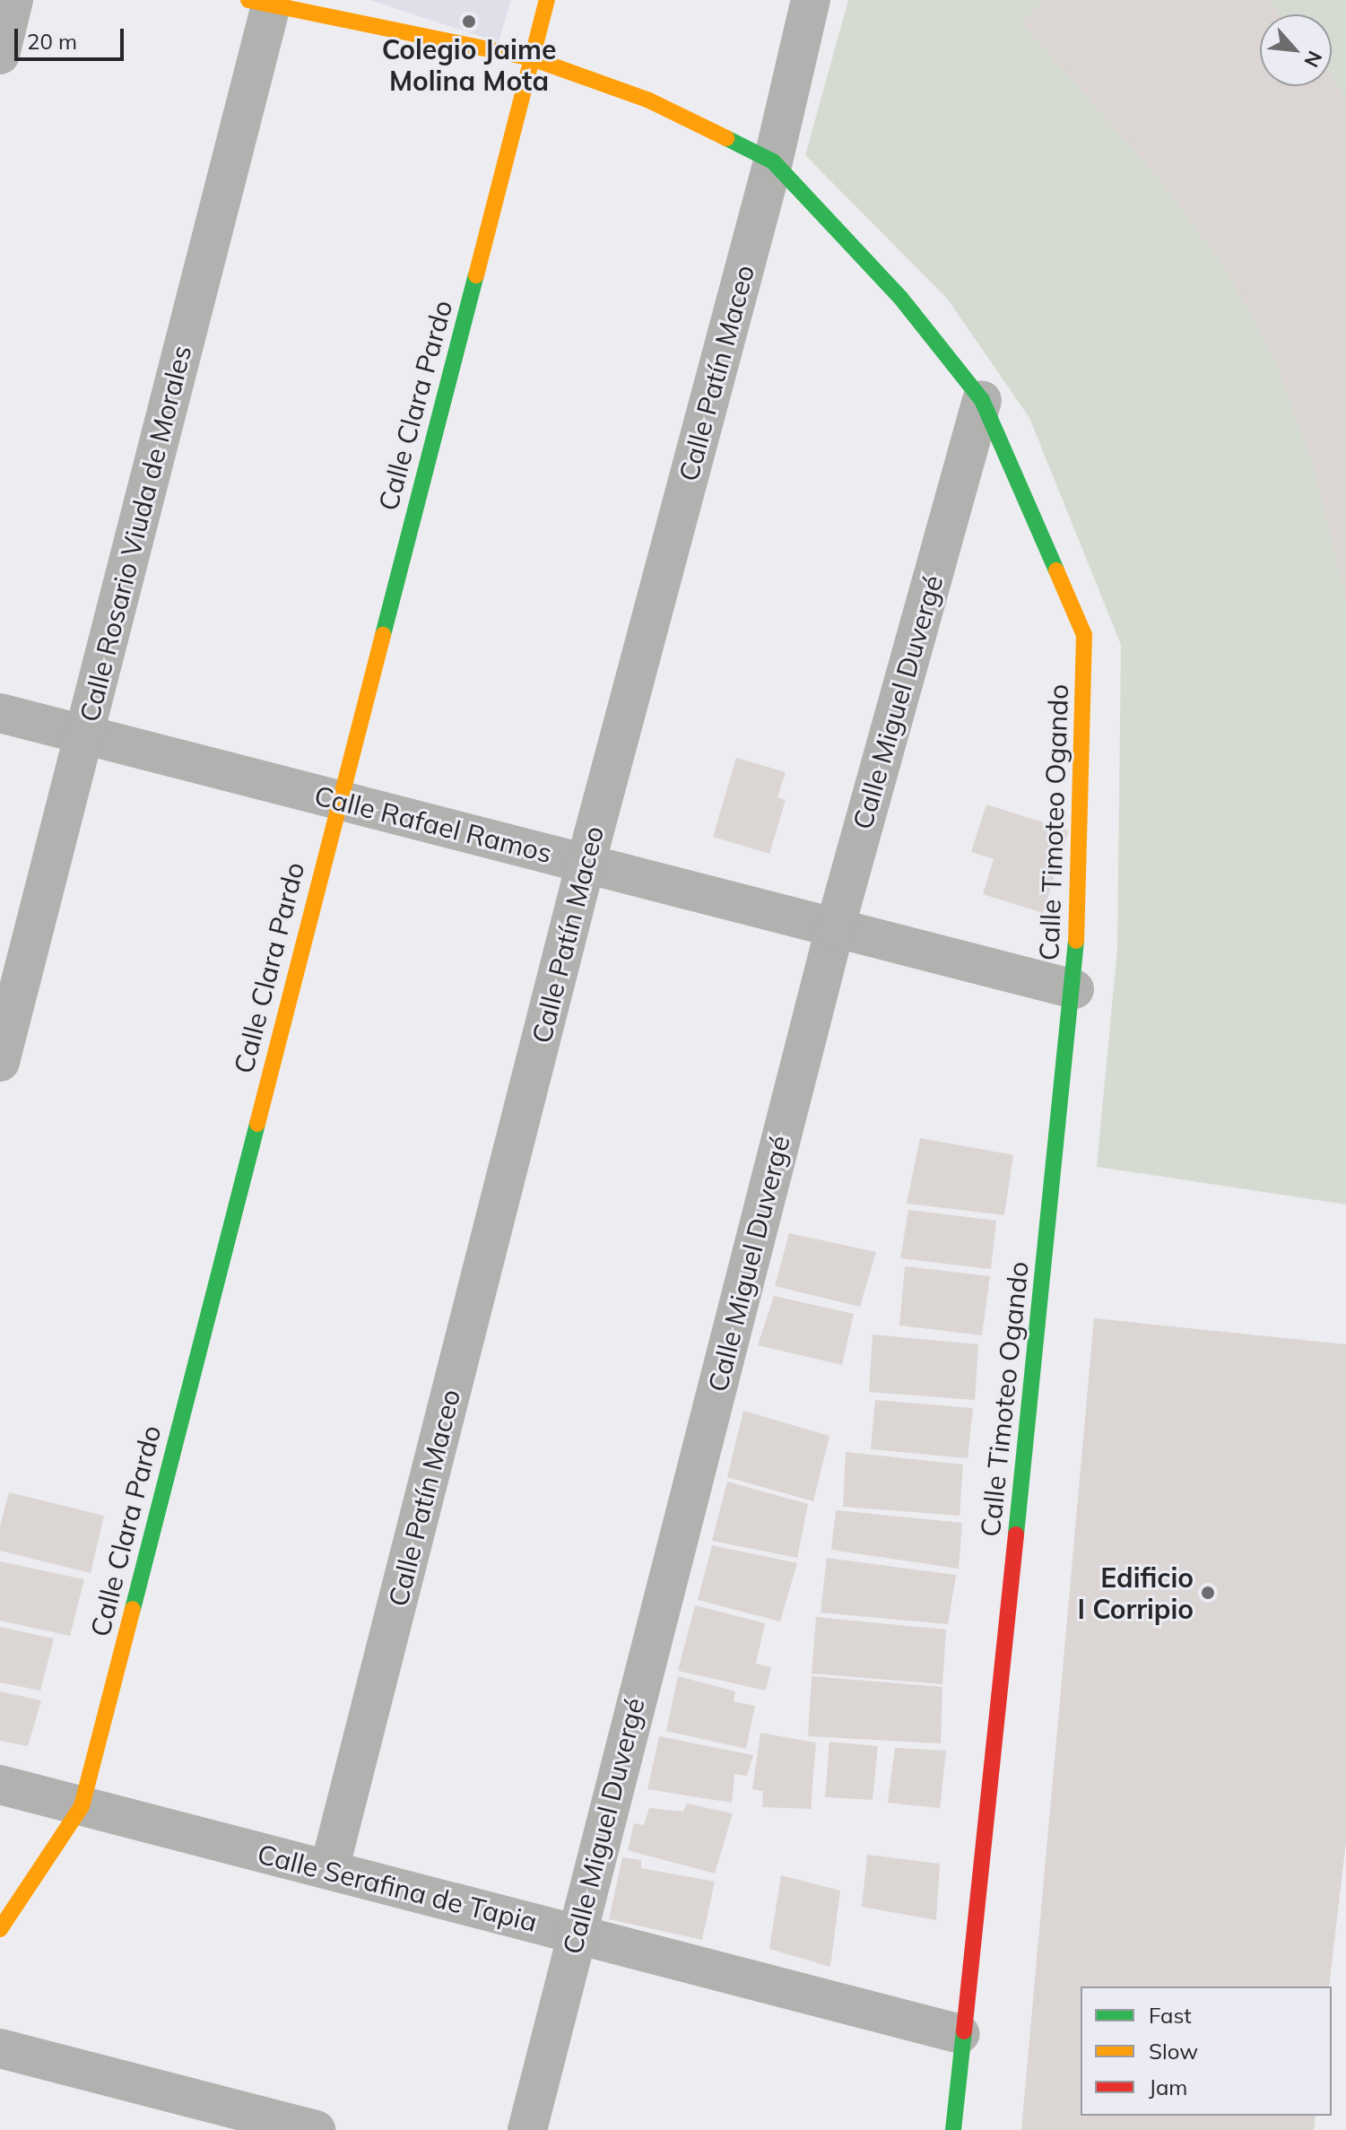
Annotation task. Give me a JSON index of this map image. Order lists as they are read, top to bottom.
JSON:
{
  "streets": {
    "street": [
      "Calle Patín Maceo",
      "Calle Clara Pardo",
      "Calle Rosario Viuda de Morales",
      "Calle Miguel Duvergé",
      "Calle Timoteo Ogando",
      "Calle Rafael Ramos",
      "Calle Serafina de Tapia"
    ]
  },
  "crossings": [
    ["Calle Patín Maceo", "Calle Timoteo Ogando"],
    ["Calle Patín Maceo", "Calle Rafael Ramos"],
    ["Calle Patín Maceo", "Calle Serafina de Tapia"],
    ["Calle Clara Pardo", "Calle Timoteo Ogando"],
    ["Calle Clara Pardo", "Calle Rafael Ramos"],
    ["Calle Clara Pardo", "Calle Serafina de Tapia"],
    ["Calle Rosario Viuda de Morales", "Calle Timoteo Ogando"],
    ["Calle Rosario Viuda de Morales", "Calle Rafael Ramos"],
    ["Calle Miguel Duvergé", "Calle Timoteo Ogando"],
    ["Calle Miguel Duvergé", "Calle Rafael Ramos"],
    ["Calle Miguel Duvergé", "Calle Serafina de Tapia"],
    ["Calle Timoteo Ogando", "Calle Rafael Ramos"],
    ["Calle Timoteo Ogando", "Calle Serafina de Tapia"]
  ],
  "places": ["Colegio Jaime Molina Mota", "Edificio I Corripio"],
  "legend": ["Fast", "Slow", "Jam"],
  "scale_bar": "20 m",
  "north": "bottom right"
}
